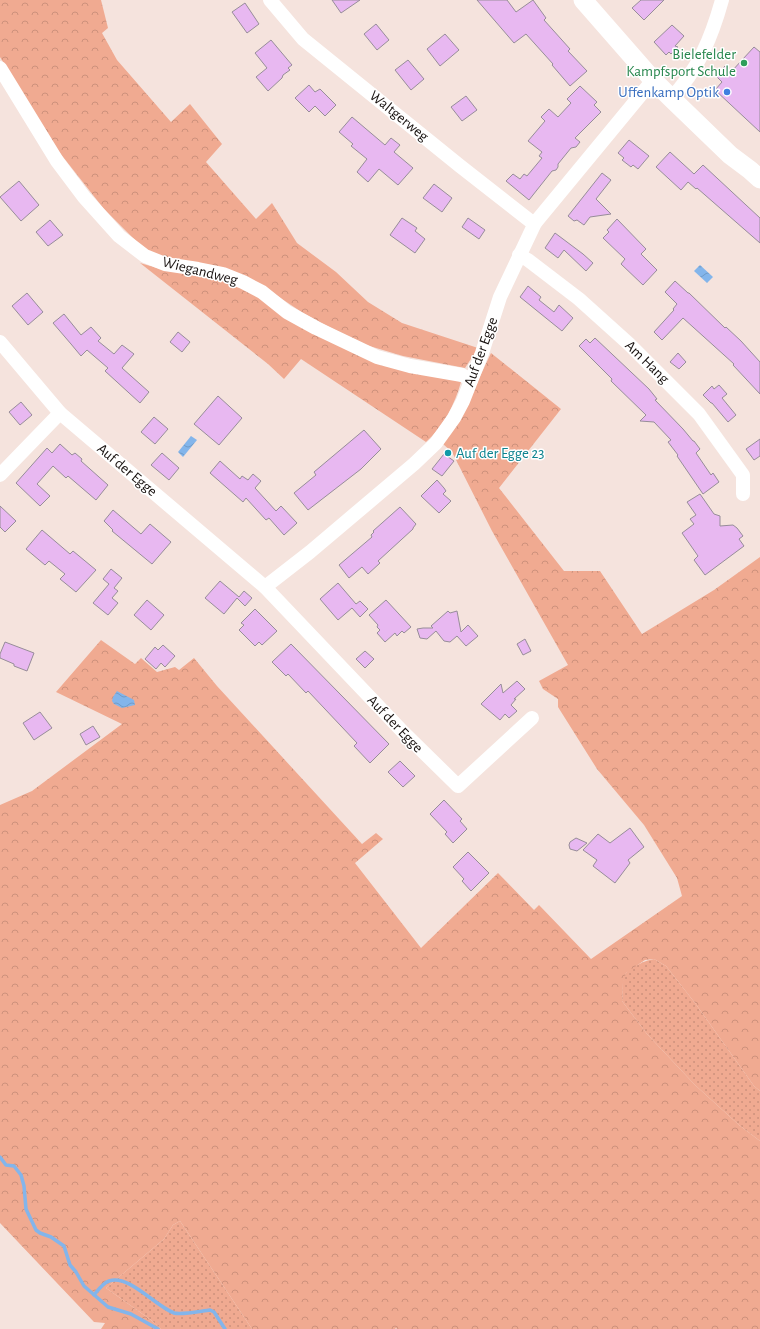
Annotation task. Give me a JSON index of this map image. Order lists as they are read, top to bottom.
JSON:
{
  "streets": {
    "street": [
      "Waltgerweg",
      "Wiegandweg",
      "Auf der Egge",
      "Am Hang"
    ]
  },
  "crossings": [
    ["Waltgerweg", "Auf der Egge"],
    ["Wiegandweg", "Auf der Egge"],
    ["Auf der Egge", "Am Hang"]
  ],
  "places": ["Bielefelder Kampfsport Schule", "Uffenkamp Optik", "Auf der Egge 23"]
}
